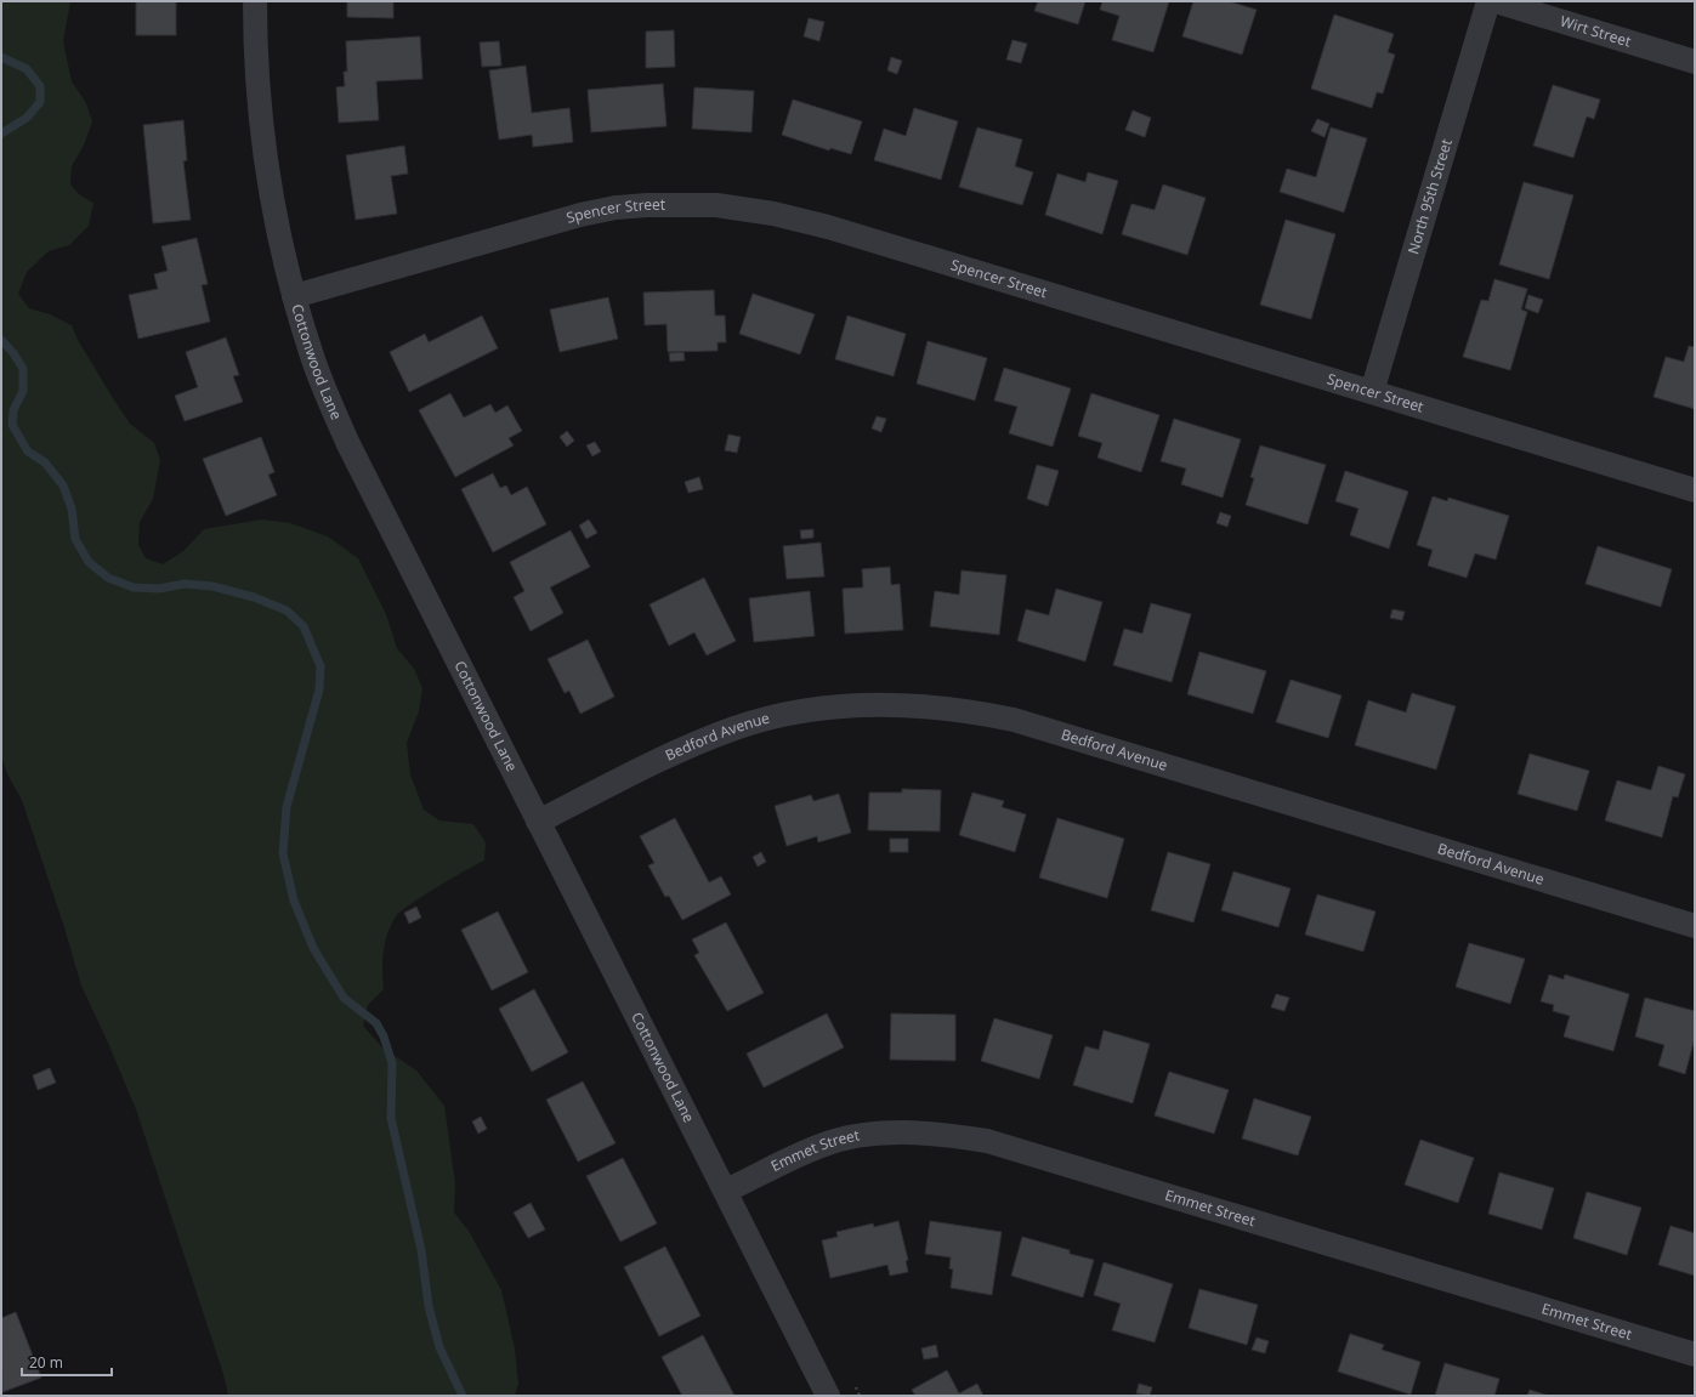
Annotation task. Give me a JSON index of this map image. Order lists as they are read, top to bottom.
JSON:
{
  "streets": {
    "street": [
      "Wirt Street",
      "North 95th Street",
      "Spencer Street",
      "Cottonwood Lane",
      "Bedford Avenue",
      "Emmet Street"
    ]
  },
  "crossings": [
    ["North 95th Street", "Spencer Street"],
    ["Spencer Street", "Cottonwood Lane"],
    ["Cottonwood Lane", "Bedford Avenue"],
    ["Cottonwood Lane", "Emmet Street"]
  ],
  "scale_bar": "20 m"
}
